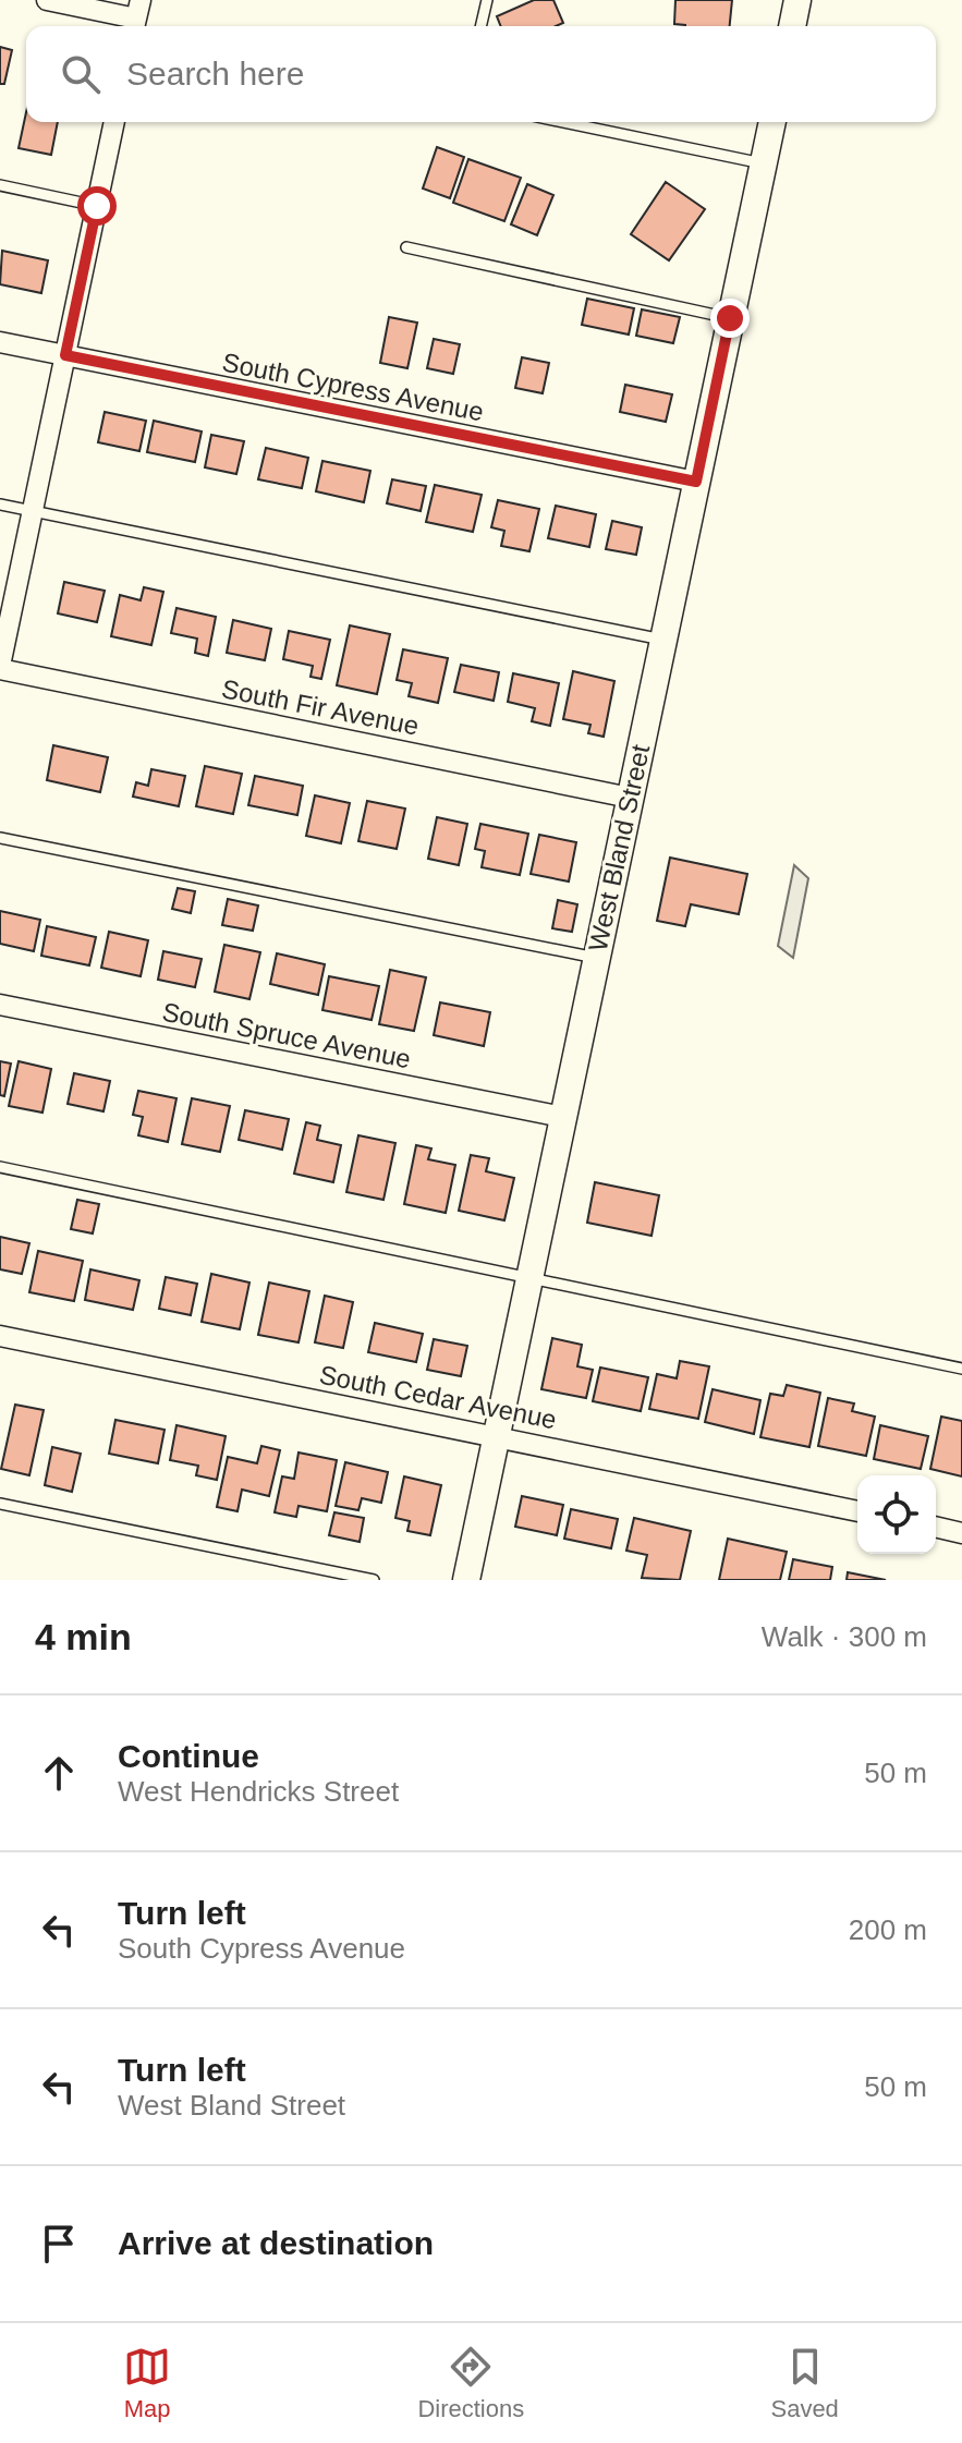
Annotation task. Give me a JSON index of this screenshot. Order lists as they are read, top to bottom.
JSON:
{
  "streets": {
    "street": [
      "South Cypress Avenue",
      "South Fir Avenue",
      "West Bland Street",
      "South Spruce Avenue",
      "South Cedar Avenue"
    ]
  },
  "crossings": [
    ["South Cypress Avenue", "West Bland Street"],
    ["South Fir Avenue", "West Bland Street"],
    ["West Bland Street", "South Spruce Avenue"],
    ["West Bland Street", "South Cedar Avenue"]
  ],
  "page": {
    "search": "Search here",
    "heading": ["4 min", "Walk · 300 m"],
    "list": [
      ["Continue", "West Hendricks Street", "50 m"],
      ["Turn left", "South Cypress Avenue", "200 m"],
      ["Turn left", "West Bland Street", "50 m"],
      "Arrive at destination"
    ],
    "nav": ["Map", "Directions", "Saved"]
  }
}
